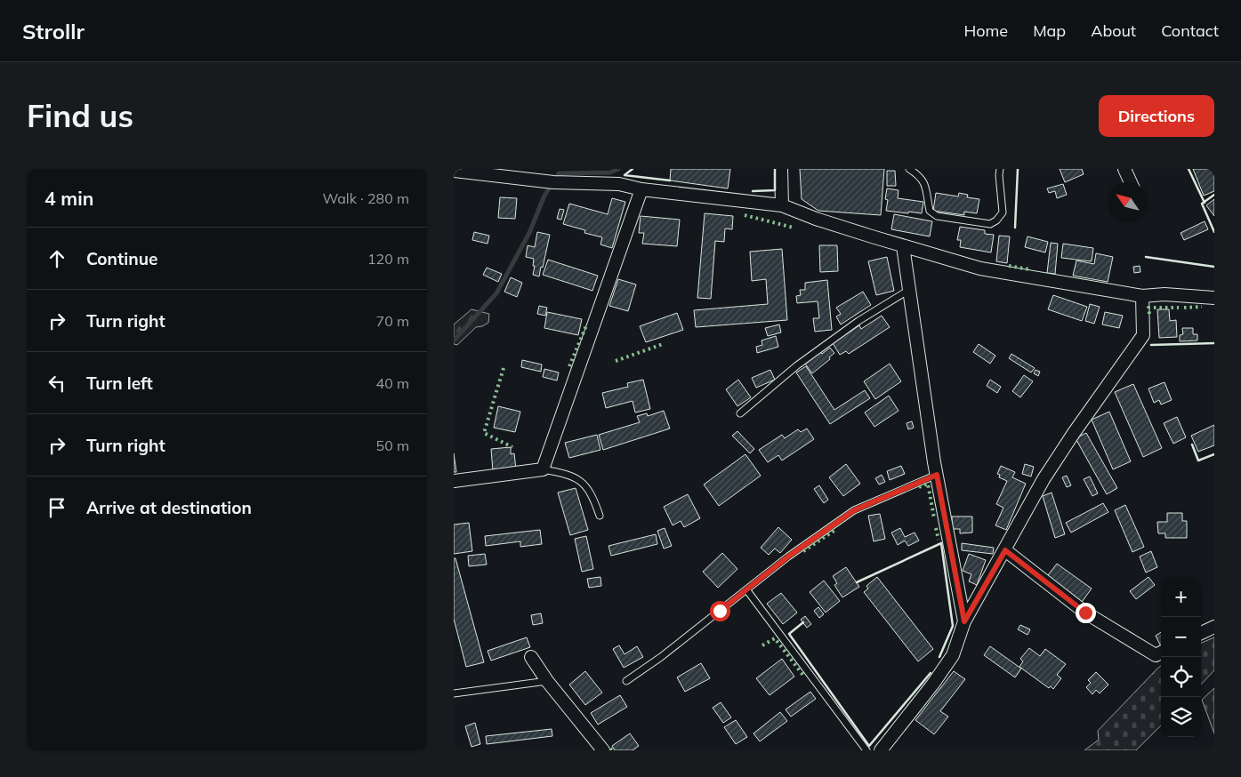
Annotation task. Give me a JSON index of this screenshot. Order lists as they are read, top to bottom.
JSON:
{
  "north": "top left",
  "page": {
    "header": "Strollr",
    "nav": [
      "Home",
      "Map",
      "About",
      "Contact"
    ],
    "buttons": "Directions",
    "title": "Find us",
    "heading": ["4 min", "Walk · 280 m"],
    "list": [
      ["Continue", "120 m"],
      ["Turn right", "70 m"],
      ["Turn left", "40 m"],
      ["Turn right", "50 m"],
      "Arrive at destination"
    ],
    "map_buttons": ["+", "−"]
  }
}
